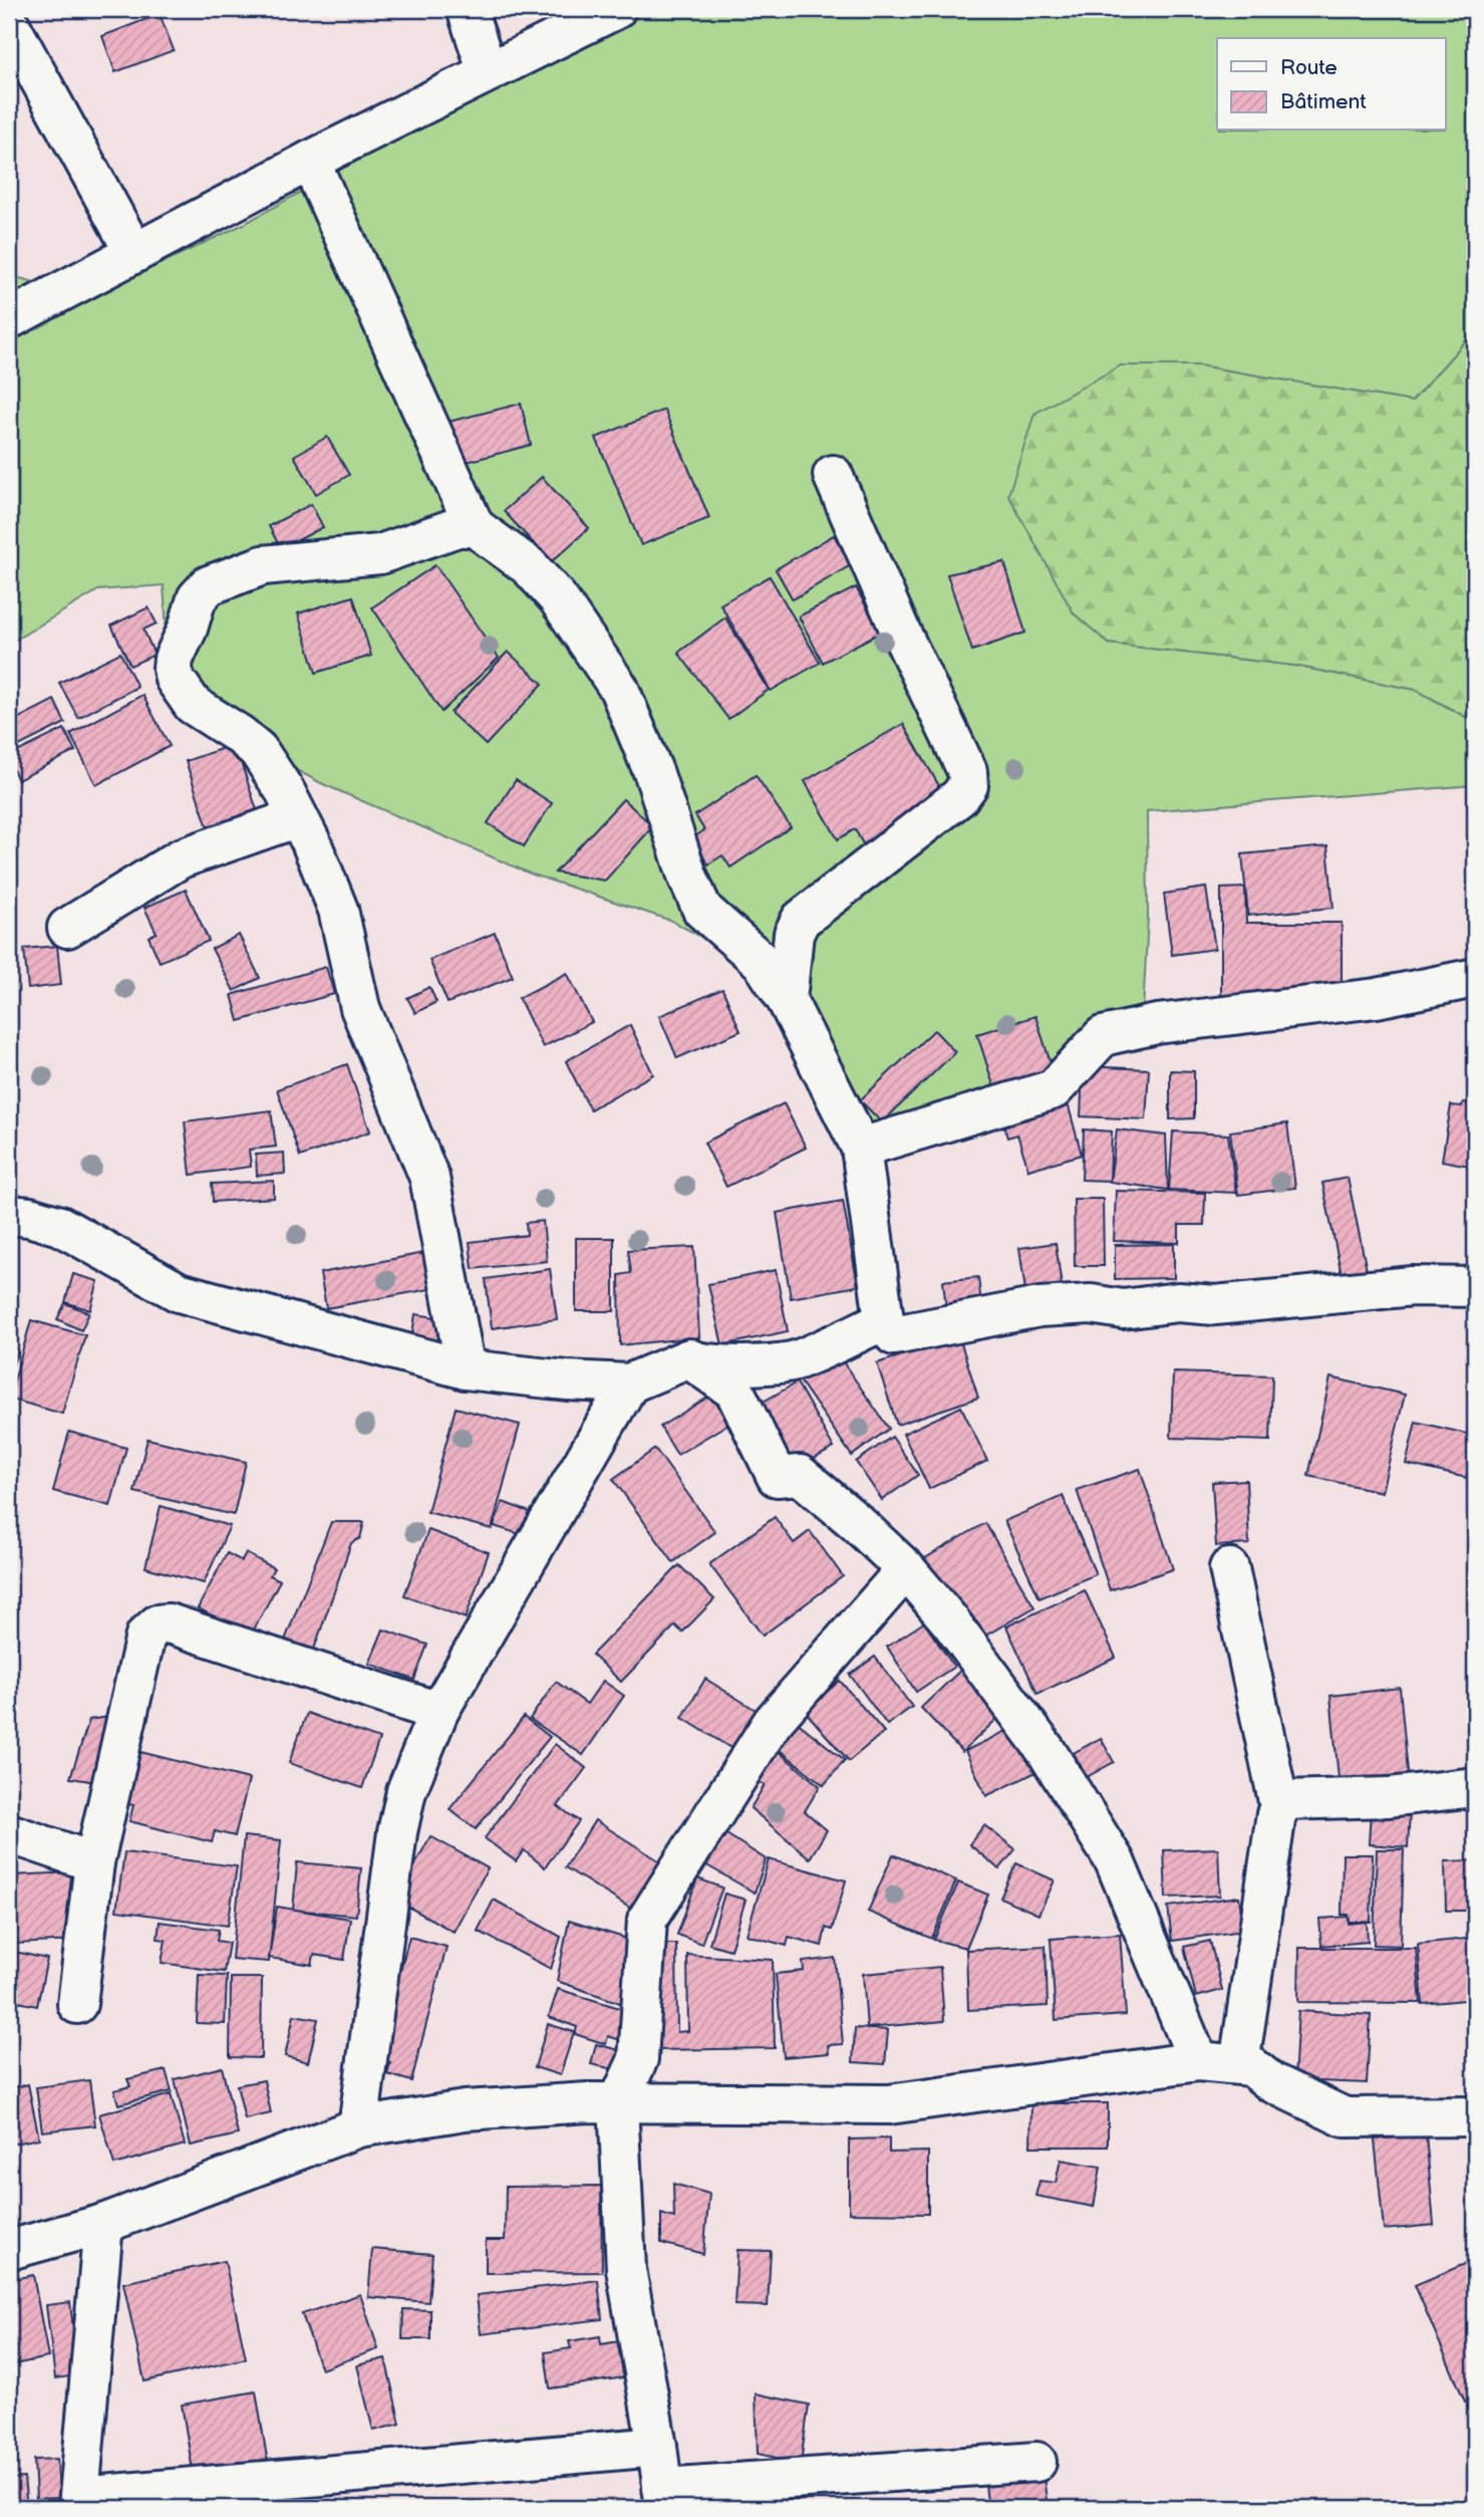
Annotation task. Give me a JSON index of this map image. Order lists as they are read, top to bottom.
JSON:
{
  "legend": ["Route", "Bâtiment"]
}
